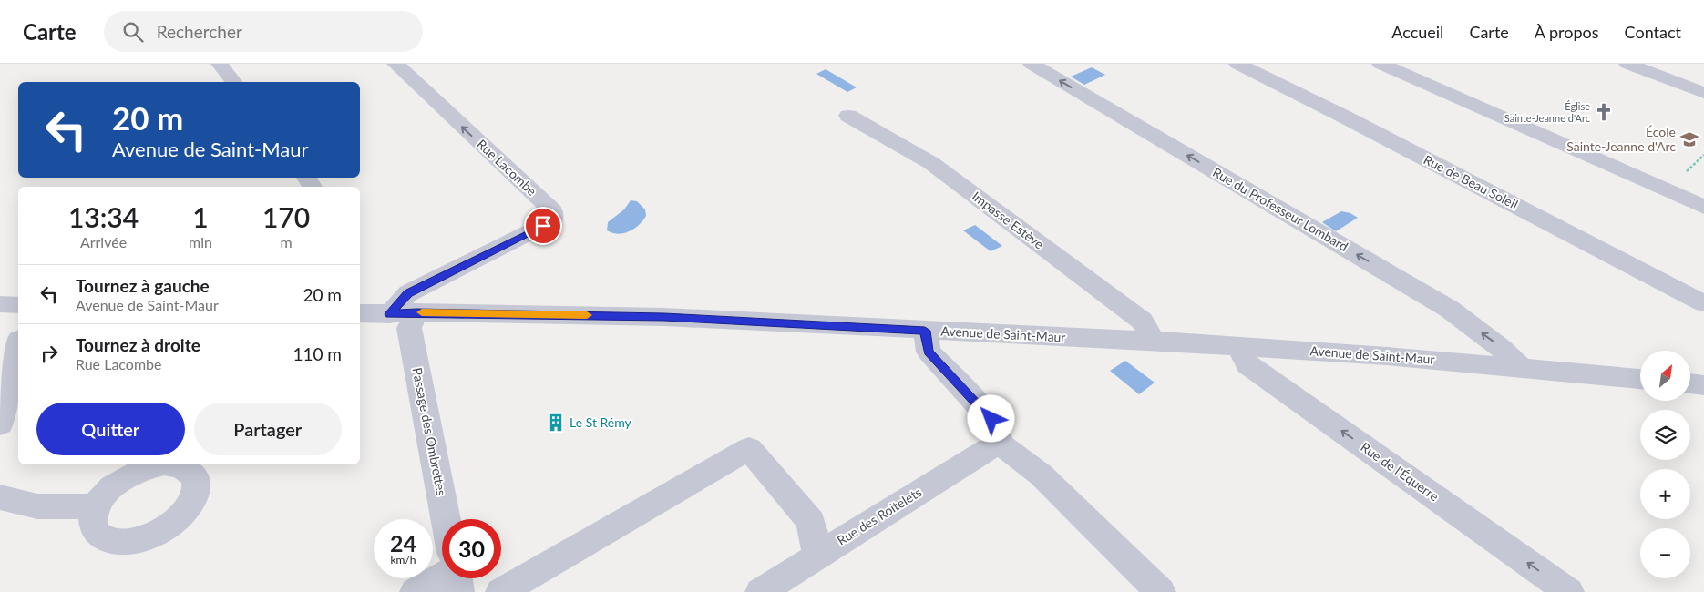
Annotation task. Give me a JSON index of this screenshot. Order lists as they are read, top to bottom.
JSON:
{
  "streets": {
    "street": [
      "Rue Lacombe",
      "Rue de Beau Soleil",
      "Rue du Professeur Lombard",
      "Impasse Estève",
      "Avenue de Saint-Maur",
      "Passage des Ombrettes",
      "Rue de l'Équerre",
      "Rue des Roitelets"
    ]
  },
  "crossings": [
    ["Rue Lacombe", "Avenue de Saint-Maur"],
    ["Rue Lacombe", "Passage des Ombrettes"],
    ["Rue du Professeur Lombard", "Avenue de Saint-Maur"],
    ["Impasse Estève", "Avenue de Saint-Maur"],
    ["Avenue de Saint-Maur", "Passage des Ombrettes"],
    ["Avenue de Saint-Maur", "Rue de l'Équerre"]
  ],
  "one_way": ["Rue de l'Équerre"],
  "places": {
    "church": ["Église Sainte-Jeanne d'Arc"],
    "school or university": ["École Sainte-Jeanne d'Arc"],
    "building": ["Le St Rémy"]
  },
  "north": "top right",
  "page": {
    "header": "Carte",
    "search": "Rechercher",
    "nav": [
      "Accueil",
      "Carte",
      "À propos",
      "Contact"
    ],
    "turn": ["20 m", "Avenue de Saint-Maur"],
    "eta": [
      "13:34",
      "Arrivée",
      "1",
      "min",
      "170",
      "m"
    ],
    "list": [
      {
        "name": "Tournez à gauche",
        "note": "Avenue de Saint-Maur",
        "value": "20 m"
      },
      {
        "name": "Tournez à droite",
        "note": "Rue Lacombe",
        "value": "110 m"
      }
    ],
    "map_buttons": ["+", "−"],
    "buttons": ["Quitter", "Partager"],
    "speed": "24 km/h",
    "limit": "30"
  }
}
